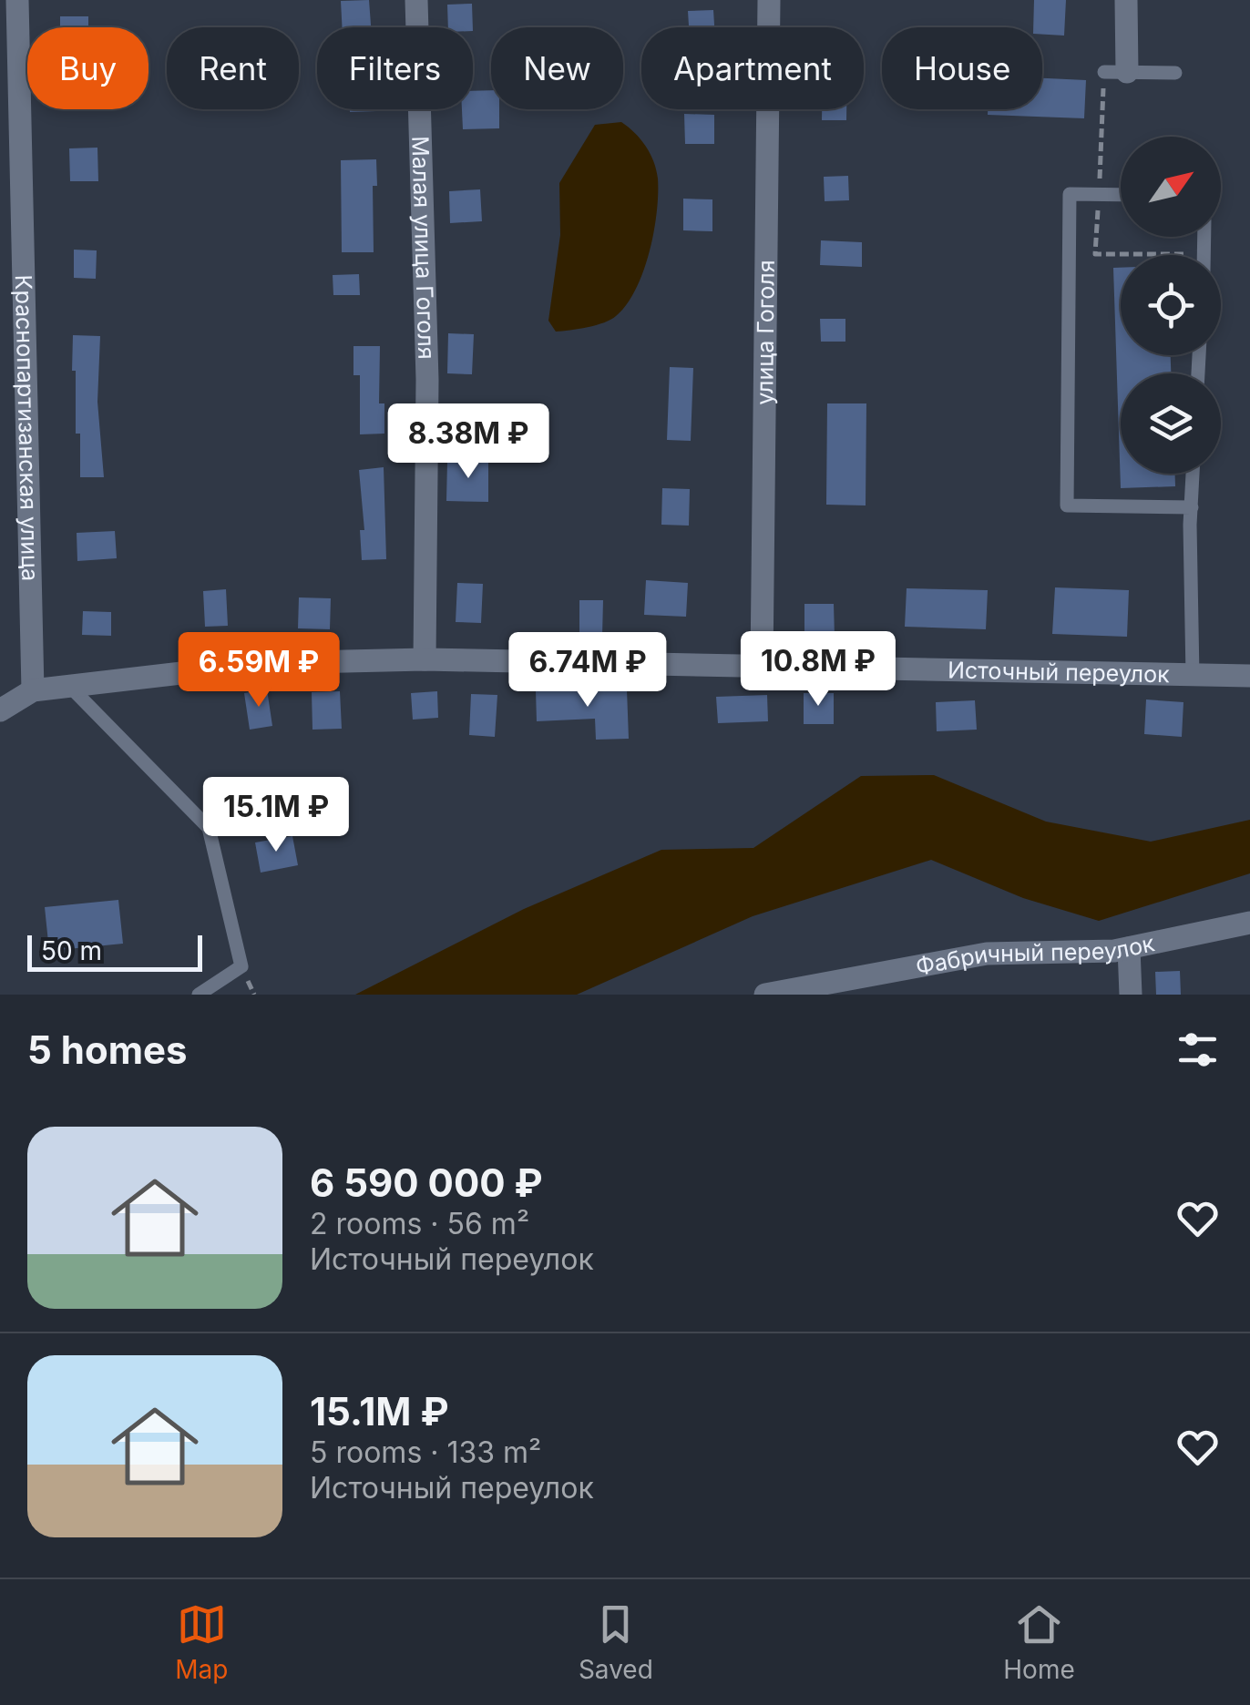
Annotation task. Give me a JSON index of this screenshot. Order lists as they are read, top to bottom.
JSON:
{
  "streets": {
    "street": [
      "Малая улица Гоголя",
      "улица Гоголя",
      "Краснопартизанская улица",
      "Источный переулок",
      "Фабричный переулок"
    ]
  },
  "crossings": [
    ["Малая улица Гоголя", "Источный переулок"],
    ["улица Гоголя", "Источный переулок"],
    ["Краснопартизанская улица", "Источный переулок"]
  ],
  "scale_bar": "50 m",
  "north": "top right",
  "page": {
    "chip": [
      "Buy",
      "Rent",
      "Filters",
      "New",
      "Apartment",
      "House"
    ],
    "price": [
      "8.38M ₽",
      "10.8M ₽",
      "6.59M ₽",
      "6.74M ₽",
      "15.1M ₽"
    ],
    "scale": "50 m",
    "heading": "5 homes",
    "list": [
      {
        "name": "6 590 000 ₽",
        "note": "2 rooms · 56 m² · Источный переулок"
      },
      {
        "name": "15.1M ₽",
        "note": "5 rooms · 133 m² · Источный переулок"
      }
    ],
    "tabs": ["Map", "Saved", "Home"]
  }
}
